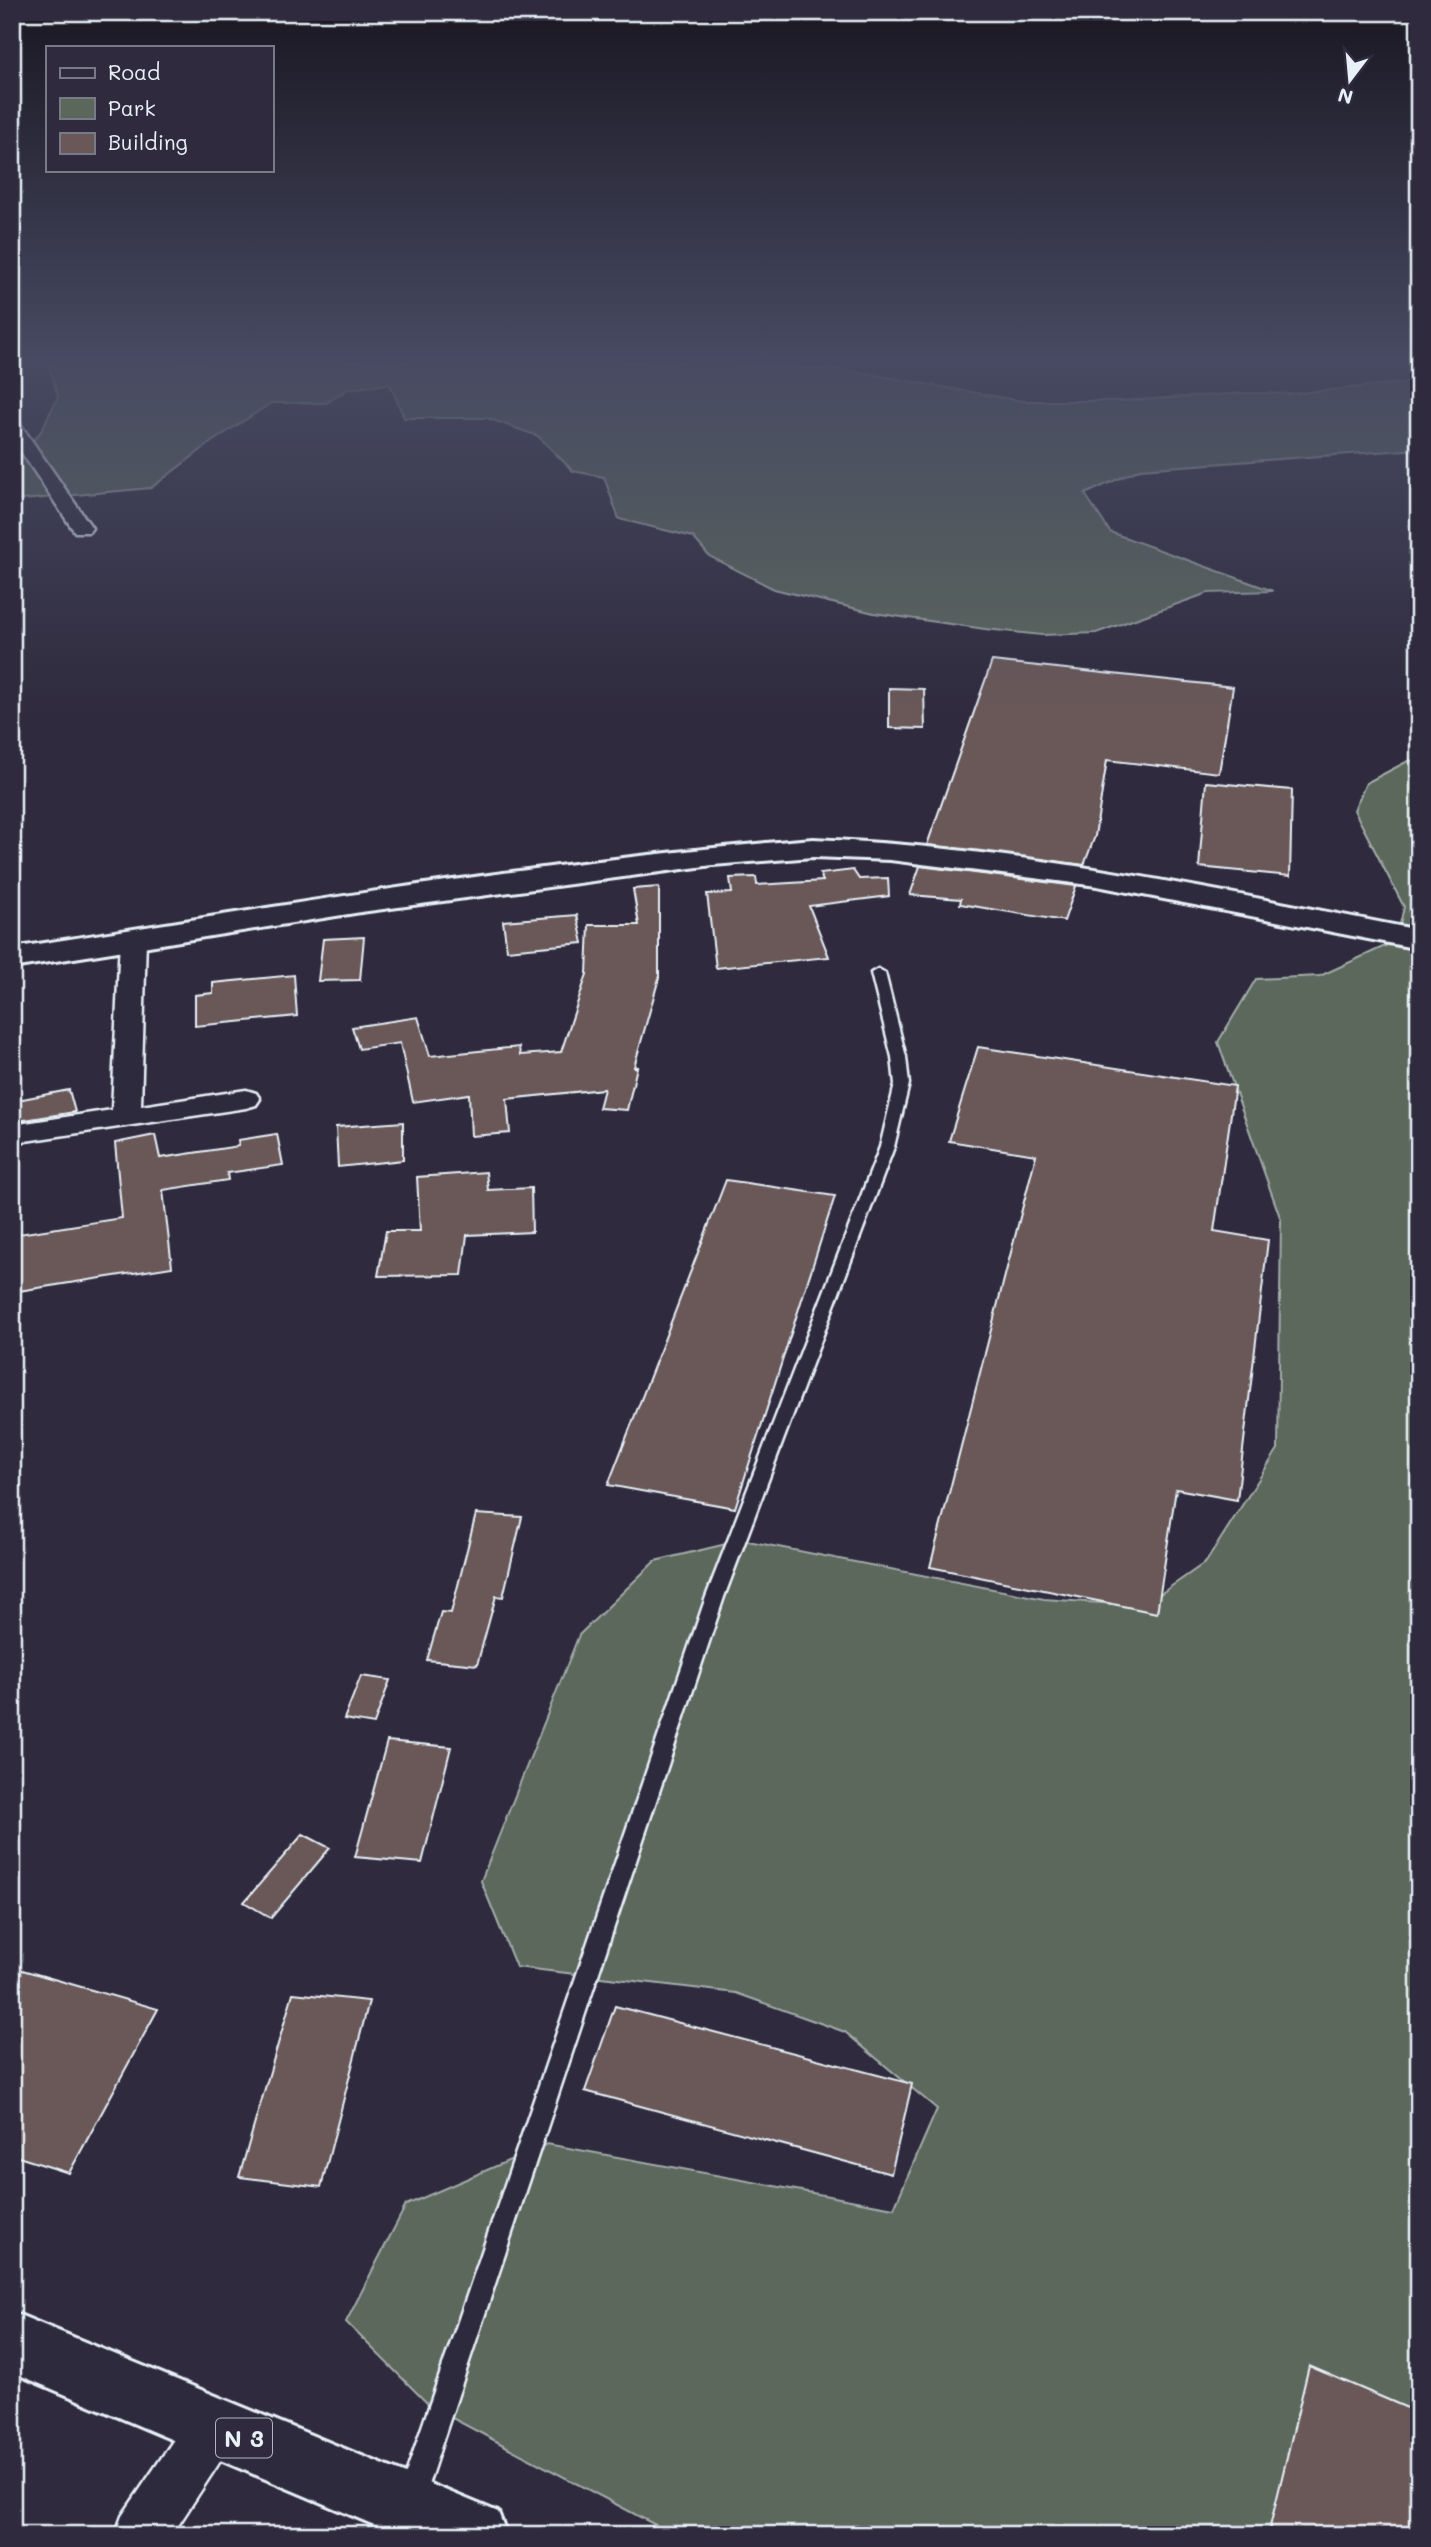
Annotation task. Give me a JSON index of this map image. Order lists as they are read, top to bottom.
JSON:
{
  "streets": {
    "main road": ["N 3"]
  },
  "legend": ["Road", "Park", "Building"],
  "north": "bottom"
}
